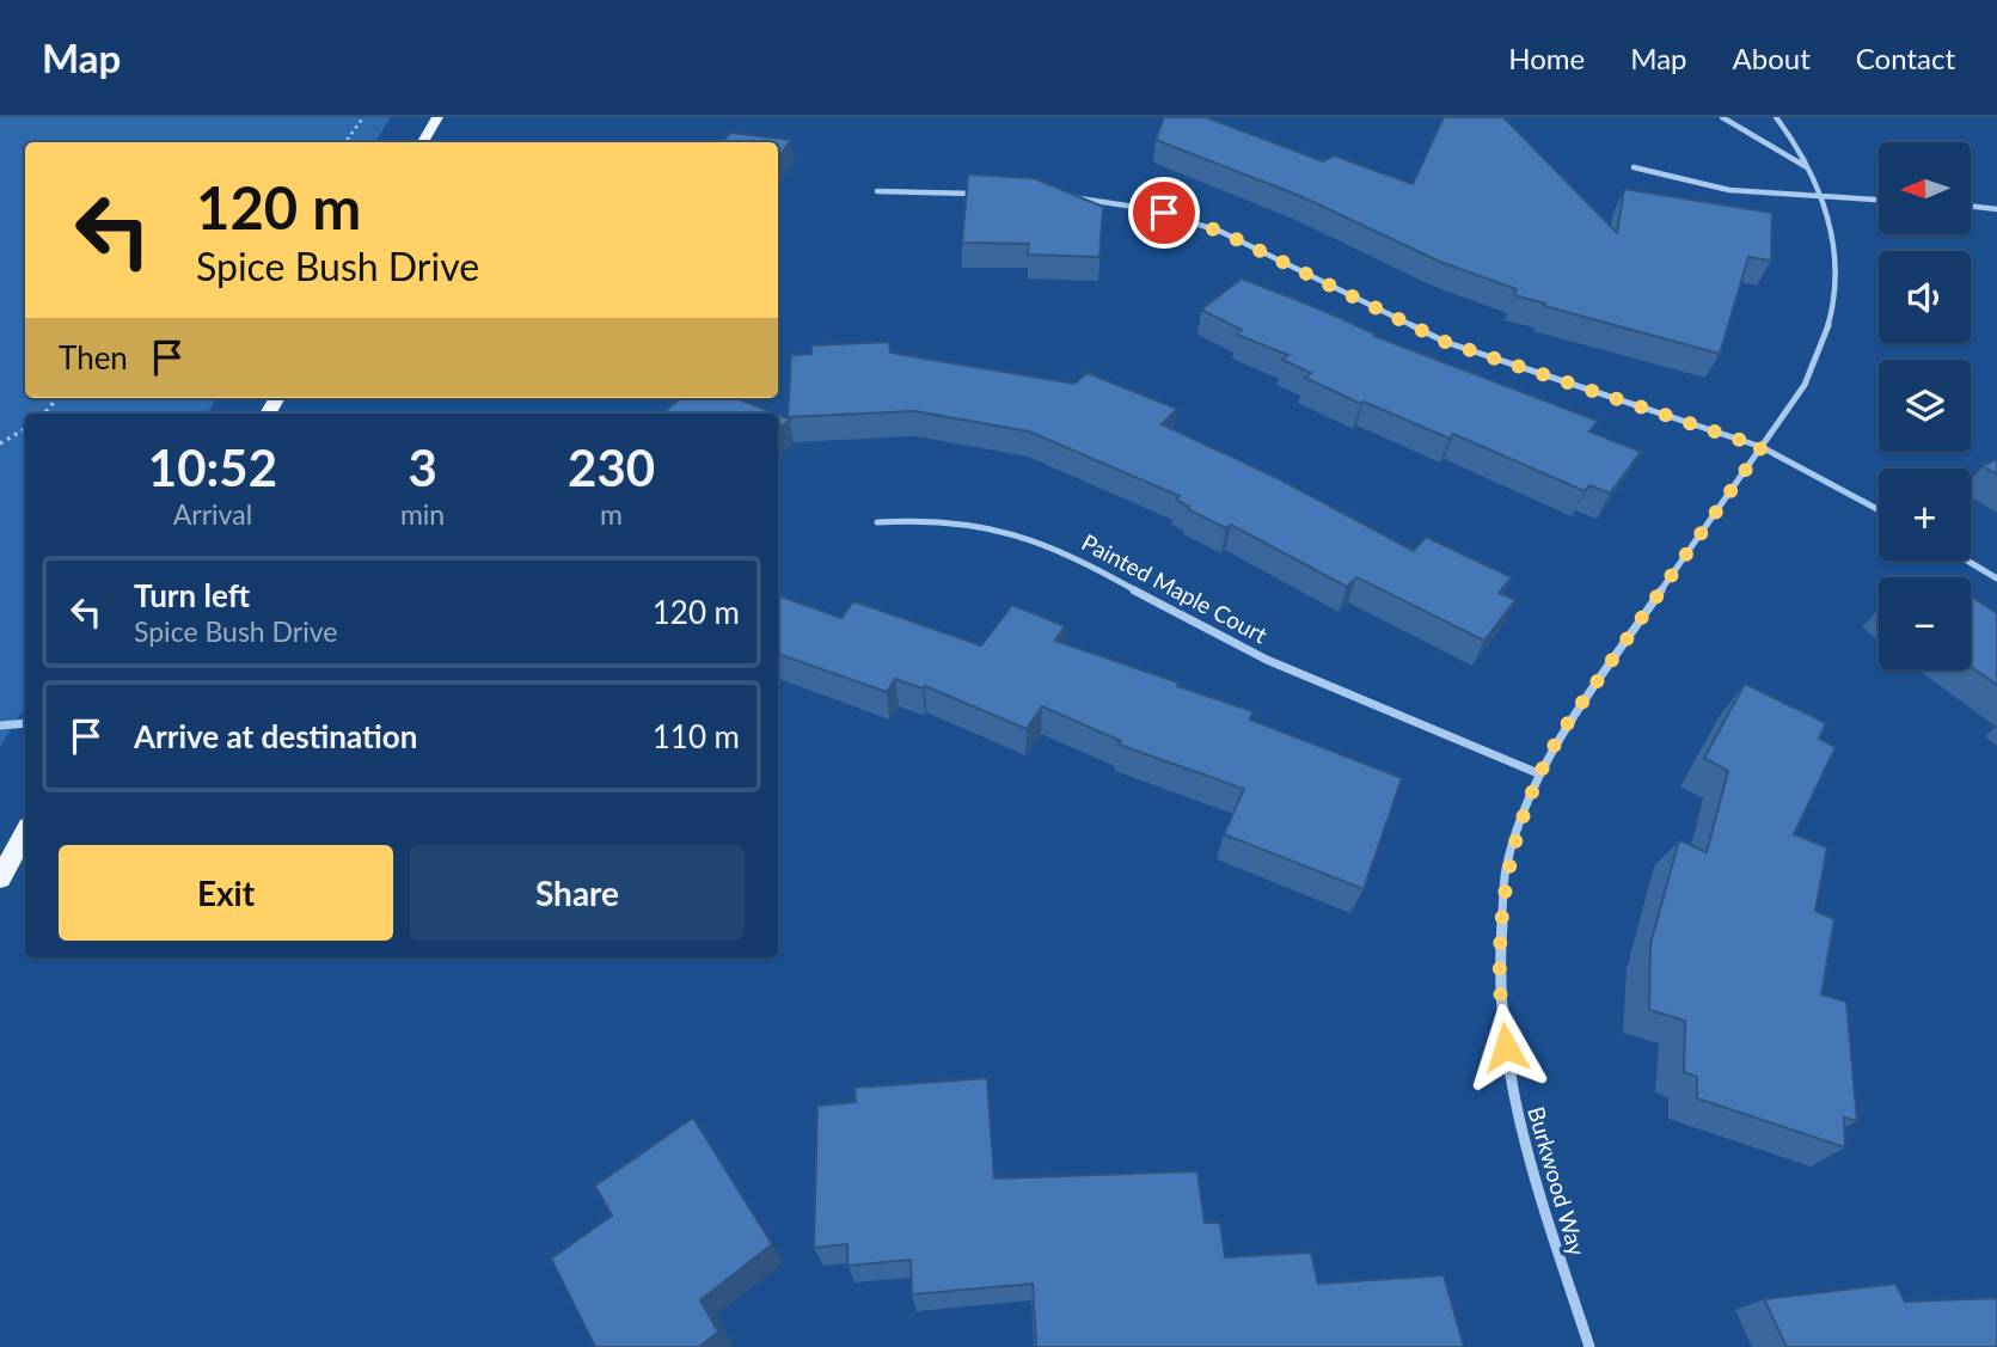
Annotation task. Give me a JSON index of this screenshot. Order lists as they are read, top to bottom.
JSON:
{
  "streets": {
    "street": ["Painted Maple Court", "Burkwood Way"]
  },
  "crossings": [
    ["Painted Maple Court", "Burkwood Way"]
  ],
  "north": "left",
  "page": {
    "header": "Map",
    "nav": [
      "Home",
      "Map",
      "About",
      "Contact"
    ],
    "map_buttons": ["+", "−"],
    "turn": ["120 m", "Spice Bush Drive"],
    "then": "Then",
    "eta": [
      "10:52",
      "Arrival",
      "3",
      "min",
      "230",
      "m"
    ],
    "list": [
      {
        "name": "Turn left",
        "note": "Spice Bush Drive",
        "value": "120 m"
      },
      {
        "name": "Arrive at destination",
        "value": "110 m"
      }
    ],
    "buttons": ["Exit", "Share"]
  }
}
